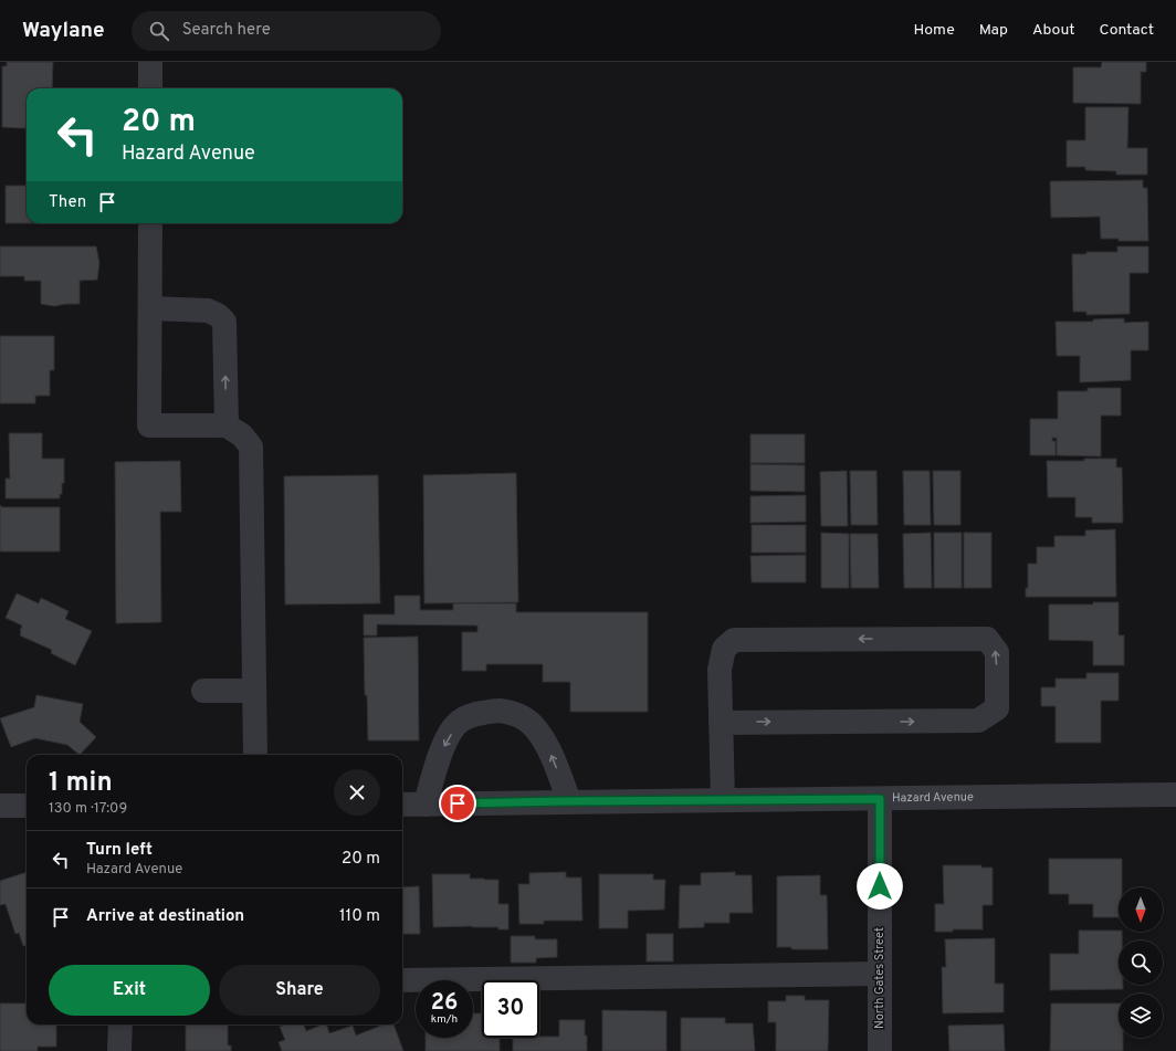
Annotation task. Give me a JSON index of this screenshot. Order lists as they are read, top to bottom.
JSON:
{
  "streets": {
    "street": ["Hazard Avenue", "North Gates Street"]
  },
  "crossings": [
    ["Hazard Avenue", "North Gates Street"]
  ],
  "north": "bottom",
  "page": {
    "header": "Waylane",
    "search": "Search here",
    "nav": [
      "Home",
      "Map",
      "About",
      "Contact"
    ],
    "turn": ["20 m", "Hazard Avenue"],
    "then": "Then",
    "heading": ["1 min", "130 m · 17:09"],
    "list": [
      {
        "name": "Turn left",
        "note": "Hazard Avenue",
        "value": "20 m"
      },
      {
        "name": "Arrive at destination",
        "value": "110 m"
      }
    ],
    "buttons": ["Exit", "Share"],
    "speed": "26 km/h",
    "limit": "30"
  }
}
